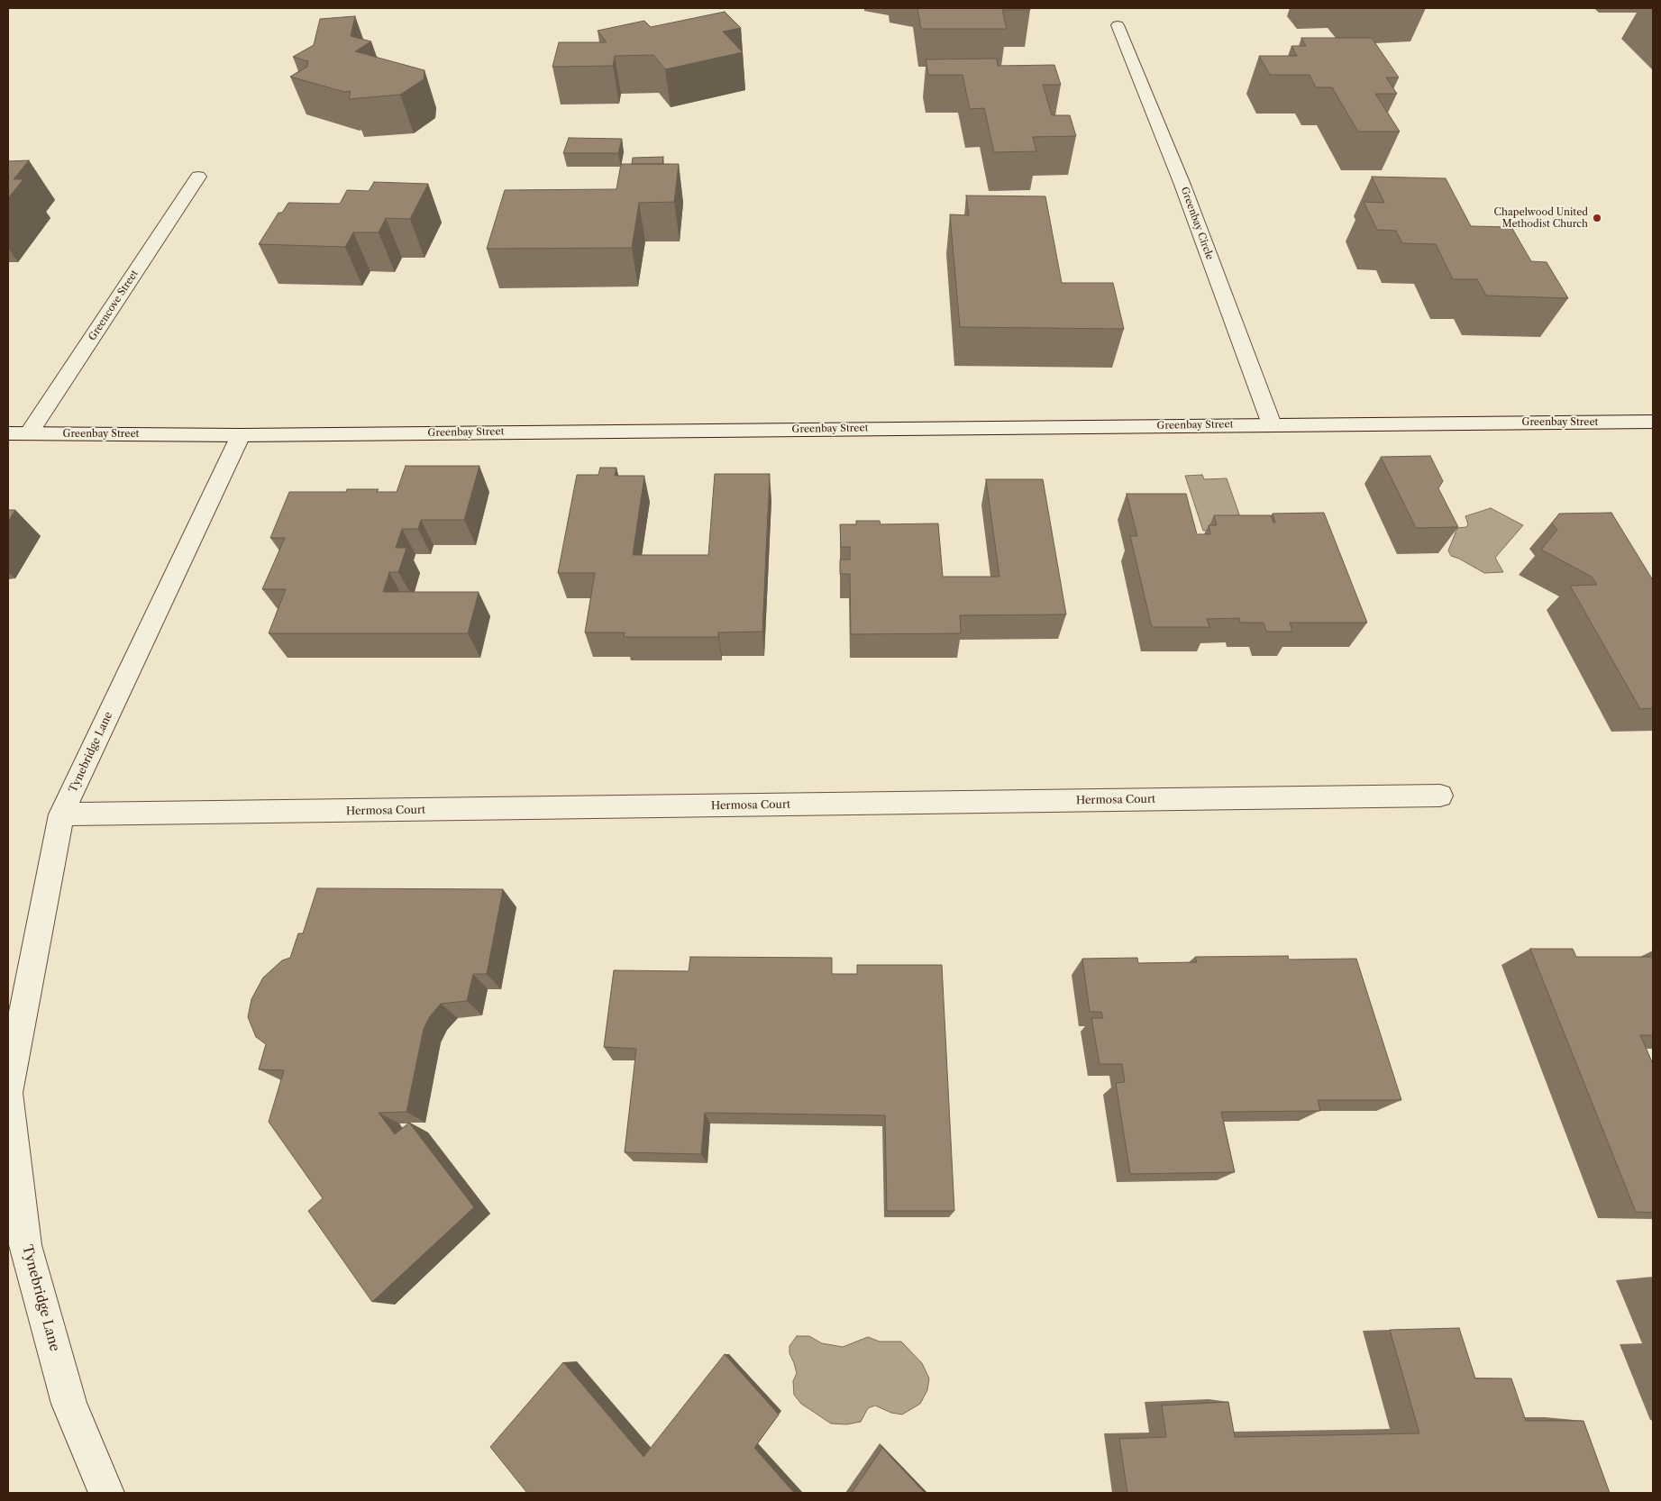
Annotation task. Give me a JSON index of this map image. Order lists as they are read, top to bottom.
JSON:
{
  "streets": {
    "street": [
      "Greenbay Circle",
      "Greencove Street",
      "Greenbay Street",
      "Tynebridge Lane",
      "Hermosa Court"
    ]
  },
  "crossings": [
    ["Greenbay Circle", "Greenbay Street"],
    ["Greencove Street", "Greenbay Street"],
    ["Greenbay Street", "Tynebridge Lane"],
    ["Tynebridge Lane", "Hermosa Court"]
  ],
  "places": ["Chapelwood United Methodist Church"]
}
